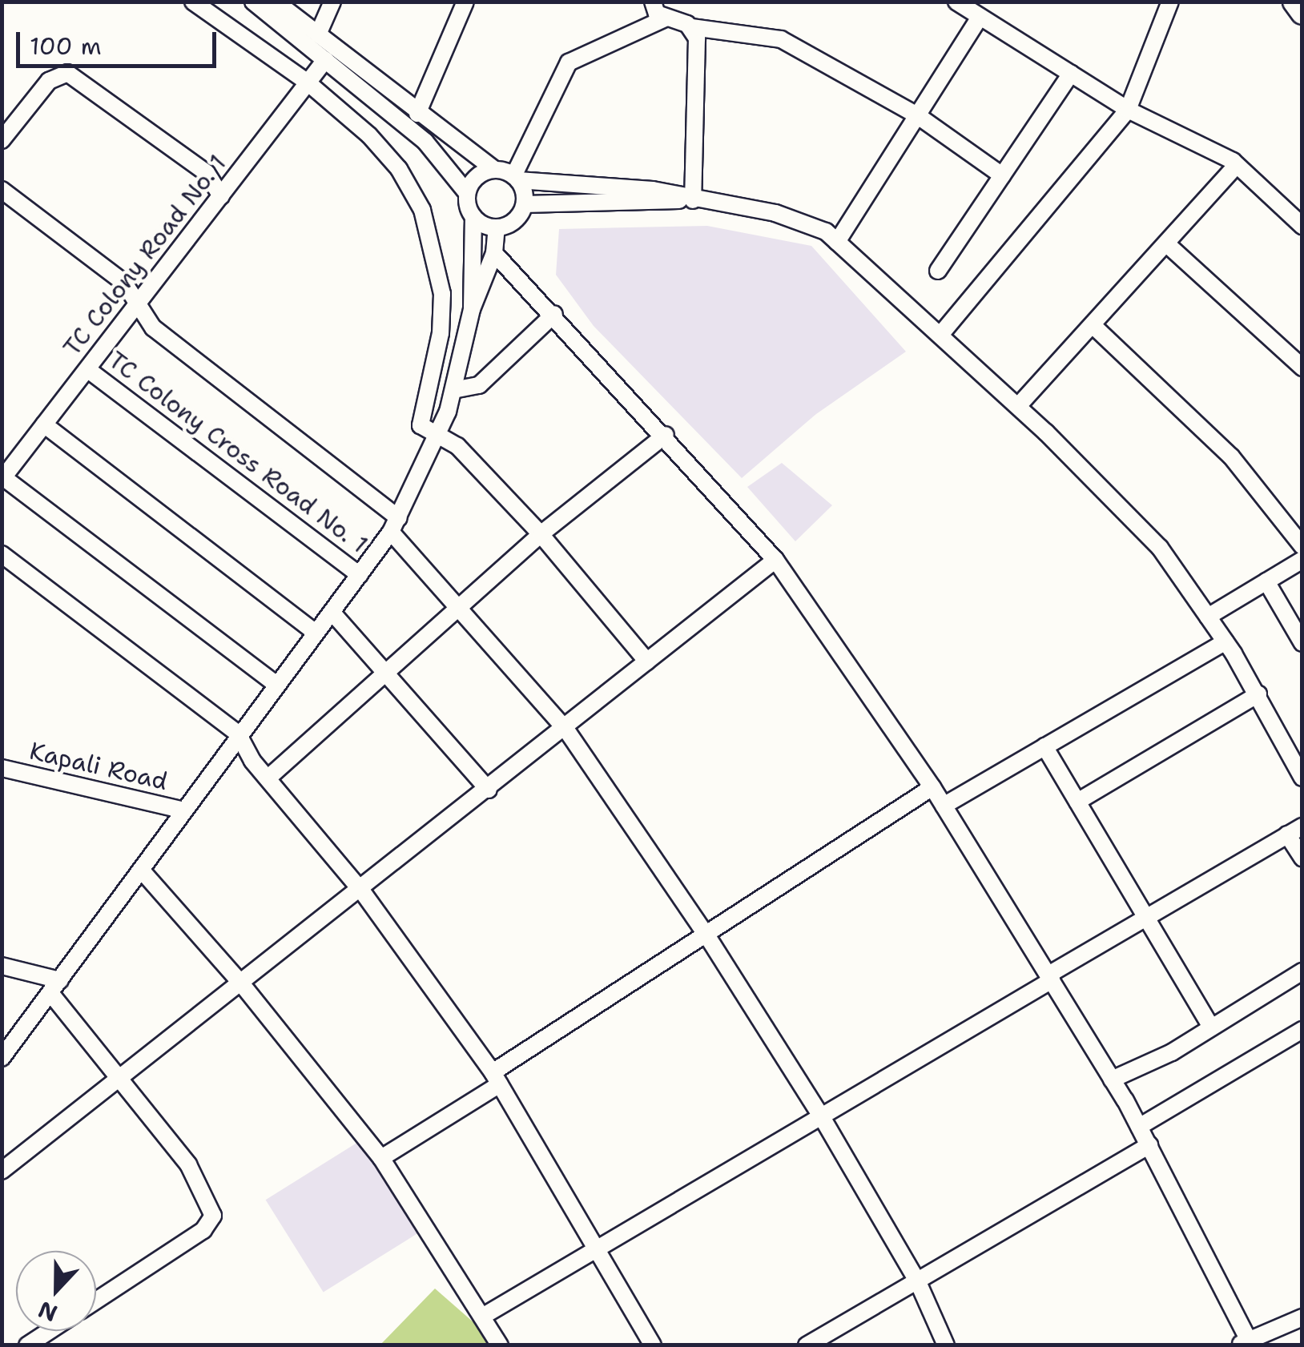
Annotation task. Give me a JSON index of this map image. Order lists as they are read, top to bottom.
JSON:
{
  "streets": {
    "street": ["TC Colony Road No. 1", "TC Colony Cross Road No. 1", "Kapali Road"]
  },
  "crossings": [
    ["TC Colony Road No. 1", "TC Colony Cross Road No. 1"]
  ],
  "scale_bar": "100 m",
  "north": "bottom"
}
